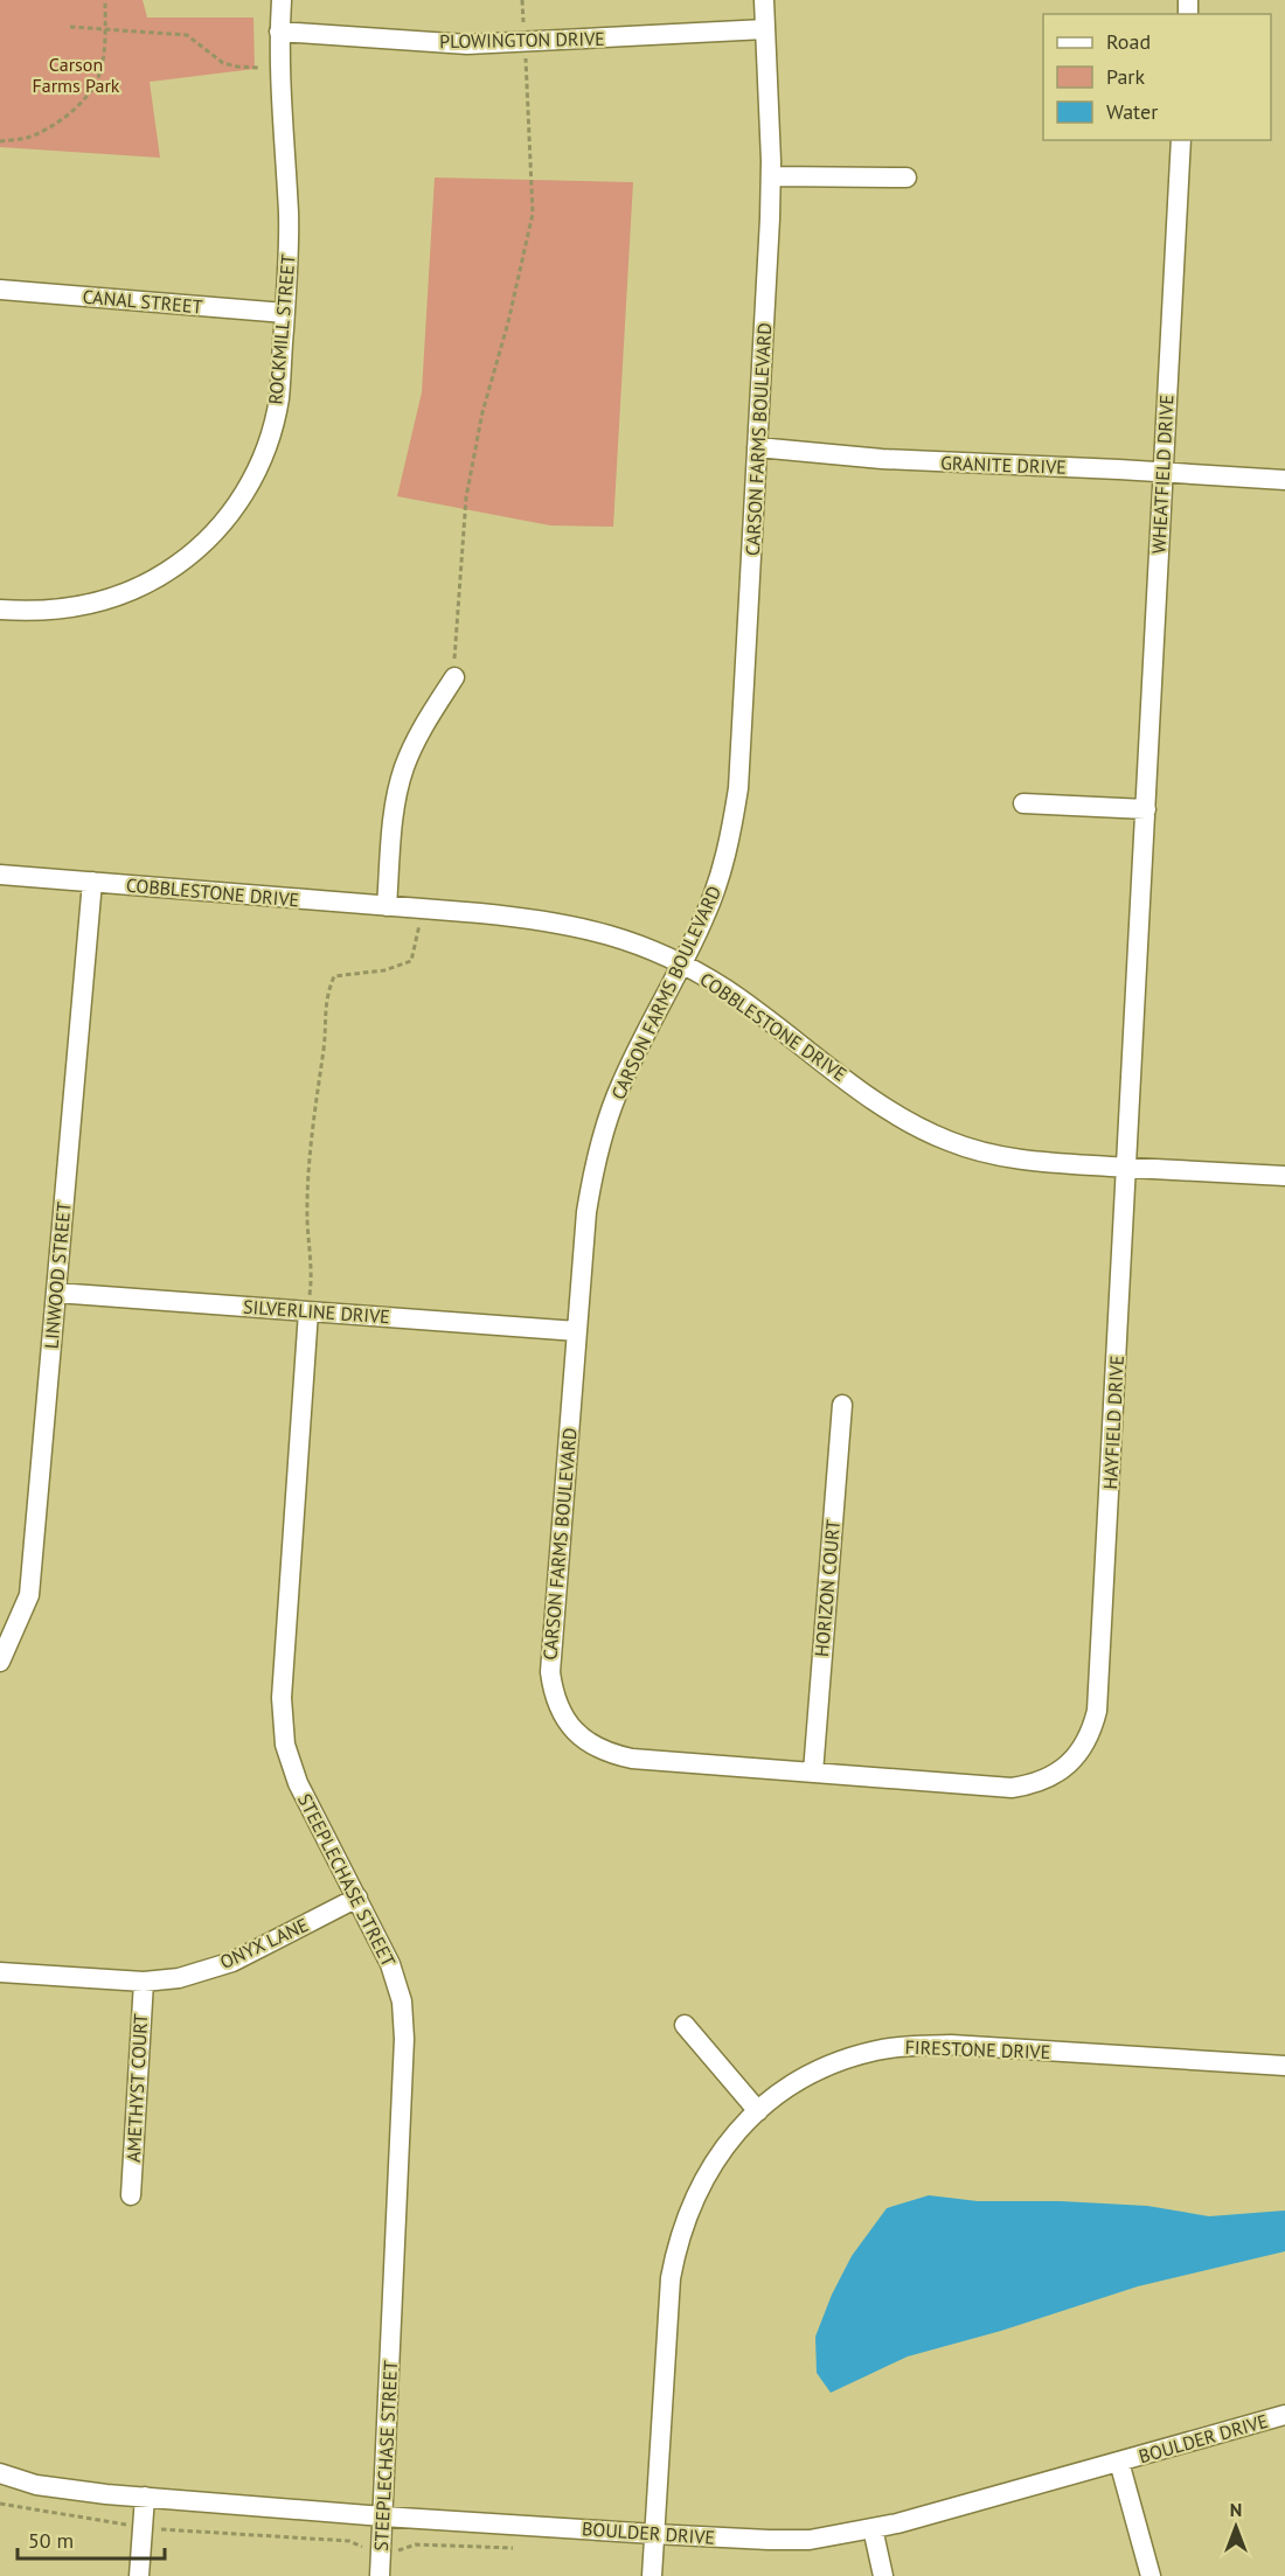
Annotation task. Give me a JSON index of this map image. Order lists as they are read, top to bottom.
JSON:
{
  "streets": {
    "street": [
      "PLOWINGTON DRIVE",
      "CANAL STREET",
      "ROCKMILL STREET",
      "CARSON FARMS BOULEVARD",
      "GRANITE DRIVE",
      "WHEATFIELD DRIVE",
      "COBBLESTONE DRIVE",
      "LINWOOD STREET",
      "SILVERLINE DRIVE",
      "HAYFIELD DRIVE",
      "HORIZON COURT",
      "STEEPLECHASE STREET",
      "ONYX LANE",
      "FIRESTONE DRIVE",
      "AMETHYST COURT",
      "BOULDER DRIVE"
    ]
  },
  "crossings": [
    ["PLOWINGTON DRIVE", "ROCKMILL STREET"],
    ["PLOWINGTON DRIVE", "CARSON FARMS BOULEVARD"],
    ["CANAL STREET", "ROCKMILL STREET"],
    ["CARSON FARMS BOULEVARD", "GRANITE DRIVE"],
    ["CARSON FARMS BOULEVARD", "COBBLESTONE DRIVE"],
    ["CARSON FARMS BOULEVARD", "SILVERLINE DRIVE"],
    ["CARSON FARMS BOULEVARD", "HAYFIELD DRIVE"],
    ["CARSON FARMS BOULEVARD", "HORIZON COURT"],
    ["GRANITE DRIVE", "WHEATFIELD DRIVE"],
    ["WHEATFIELD DRIVE", "HAYFIELD DRIVE"],
    ["COBBLESTONE DRIVE", "LINWOOD STREET"],
    ["COBBLESTONE DRIVE", "HAYFIELD DRIVE"],
    ["LINWOOD STREET", "SILVERLINE DRIVE"],
    ["SILVERLINE DRIVE", "STEEPLECHASE STREET"],
    ["HAYFIELD DRIVE", "HORIZON COURT"],
    ["STEEPLECHASE STREET", "ONYX LANE"],
    ["STEEPLECHASE STREET", "BOULDER DRIVE"],
    ["ONYX LANE", "AMETHYST COURT"],
    ["FIRESTONE DRIVE", "BOULDER DRIVE"]
  ],
  "parks": ["Carson Farms Park"],
  "legend": ["Road", "Park", "Water"],
  "scale_bar": "50 m",
  "north": "top"
}
